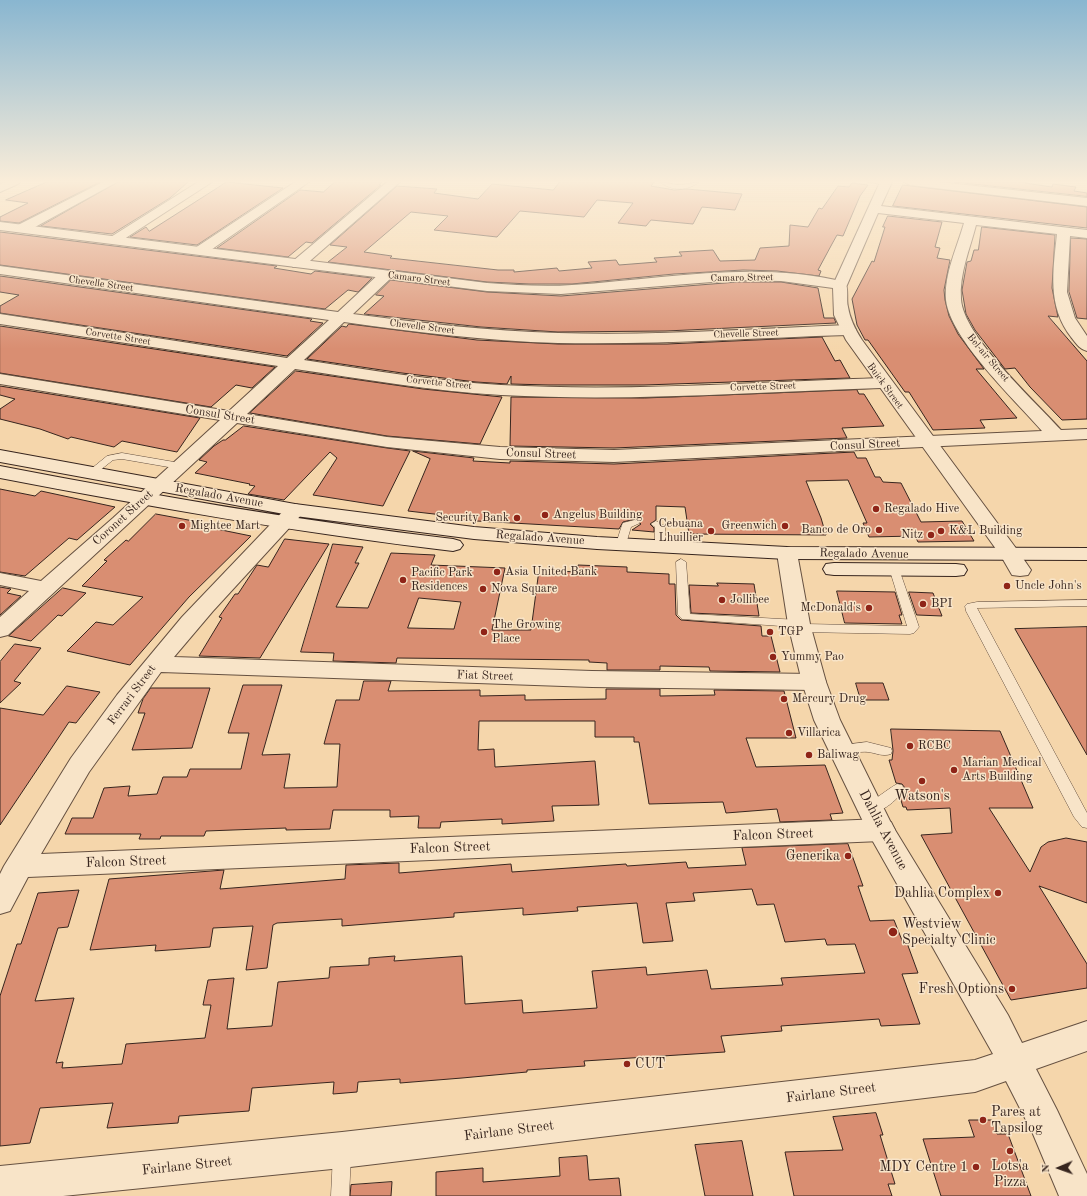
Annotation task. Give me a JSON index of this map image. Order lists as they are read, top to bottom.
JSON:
{
  "streets": {
    "street": [
      "Camaro Street",
      "Chevelle Street",
      "Corvette Street",
      "Bel-air Street",
      "Buick Street",
      "Consul Street",
      "Regalado Avenue",
      "Coronet Street",
      "Fiat Street",
      "Ferrari Street",
      "Dahlia Avenue",
      "Falcon Street",
      "Fairlane Street"
    ]
  },
  "crossings": [
    ["Camaro Street", "Buick Street"],
    ["Camaro Street", "Coronet Street"],
    ["Chevelle Street", "Buick Street"],
    ["Chevelle Street", "Coronet Street"],
    ["Corvette Street", "Buick Street"],
    ["Corvette Street", "Coronet Street"],
    ["Bel-air Street", "Consul Street"],
    ["Buick Street", "Consul Street"],
    ["Buick Street", "Regalado Avenue"],
    ["Consul Street", "Coronet Street"],
    ["Regalado Avenue", "Coronet Street"],
    ["Regalado Avenue", "Ferrari Street"],
    ["Regalado Avenue", "Dahlia Avenue"],
    ["Fiat Street", "Ferrari Street"],
    ["Fiat Street", "Dahlia Avenue"],
    ["Ferrari Street", "Falcon Street"],
    ["Dahlia Avenue", "Falcon Street"],
    ["Dahlia Avenue", "Fairlane Street"]
  ],
  "places": [
    "Regalado Hive",
    "Angelus Building",
    "Security Bank",
    "Mightee Mart",
    "Greenwich",
    "Banco de Oro",
    "Cebuana Lhuillier",
    "K&L Building",
    "Nitz",
    "Asia United Bank",
    "Pacific Park Residences",
    "Uncle John's",
    "Nova Square",
    "Jollibee",
    "BPI",
    "McDonald's",
    "The Growing Place",
    "TGP",
    "Yummy Pao",
    "Mercury Drug",
    "Villarica",
    "RCBC",
    "Baliwag",
    "Marian Medical Arts Building",
    "Watson's",
    "Generika",
    "Dahlia Complex",
    "Westview Specialty Clinic",
    "Fresh Options",
    "CUT",
    "Pares at Tapsilog",
    "Lots'a Pizza",
    "MDY Centre 1"
  ],
  "north": "left"
}
